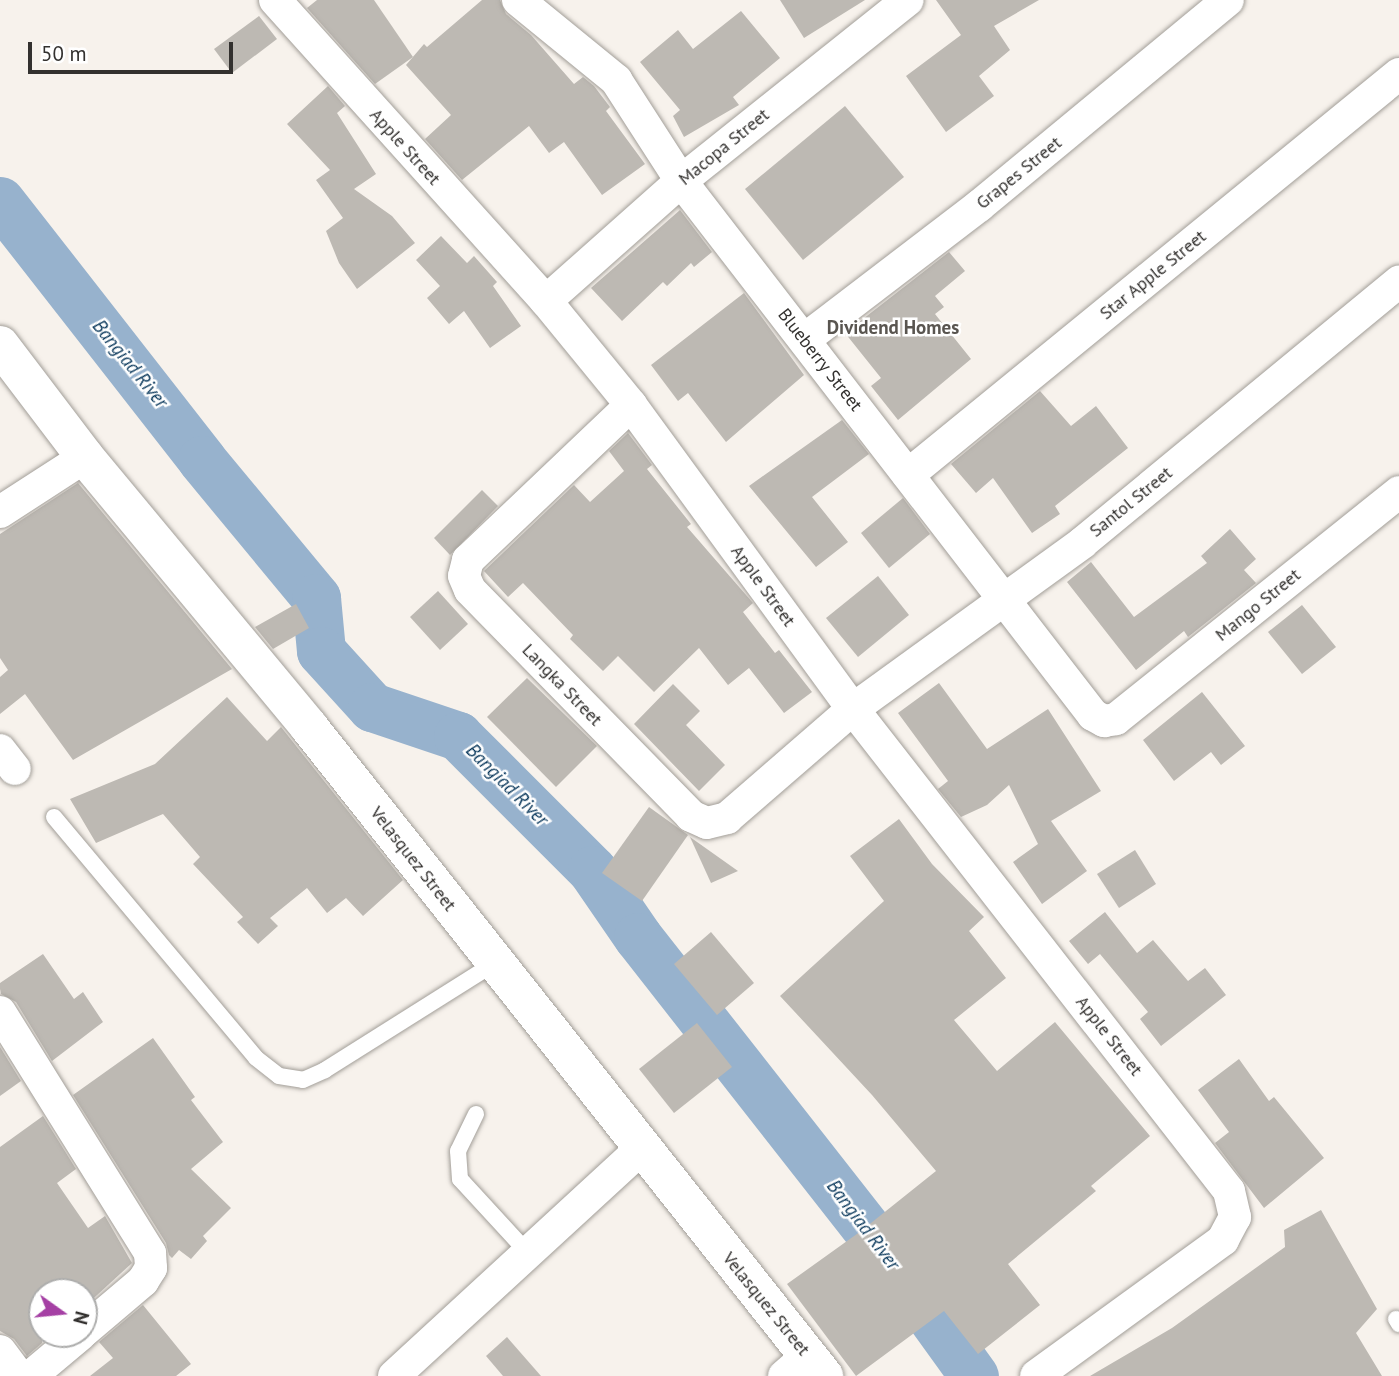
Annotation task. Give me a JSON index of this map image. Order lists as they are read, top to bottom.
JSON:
{
  "streets": {
    "main road": ["Velasquez Street"],
    "street": [
      "Apple Street",
      "Macopa Street",
      "Grapes Street",
      "Star Apple Street",
      "Blueberry Street",
      "Santol Street",
      "Mango Street",
      "Langka Street"
    ]
  },
  "crossings": [
    ["Apple Street", "Macopa Street"],
    ["Apple Street", "Santol Street"],
    ["Apple Street", "Langka Street"],
    ["Macopa Street", "Blueberry Street"],
    ["Grapes Street", "Blueberry Street"],
    ["Star Apple Street", "Blueberry Street"],
    ["Blueberry Street", "Santol Street"],
    ["Blueberry Street", "Mango Street"],
    ["Santol Street", "Langka Street"]
  ],
  "districts": ["Dividend Homes"],
  "water": ["Bangiad River"],
  "scale_bar": "50 m",
  "north": "right"
}
